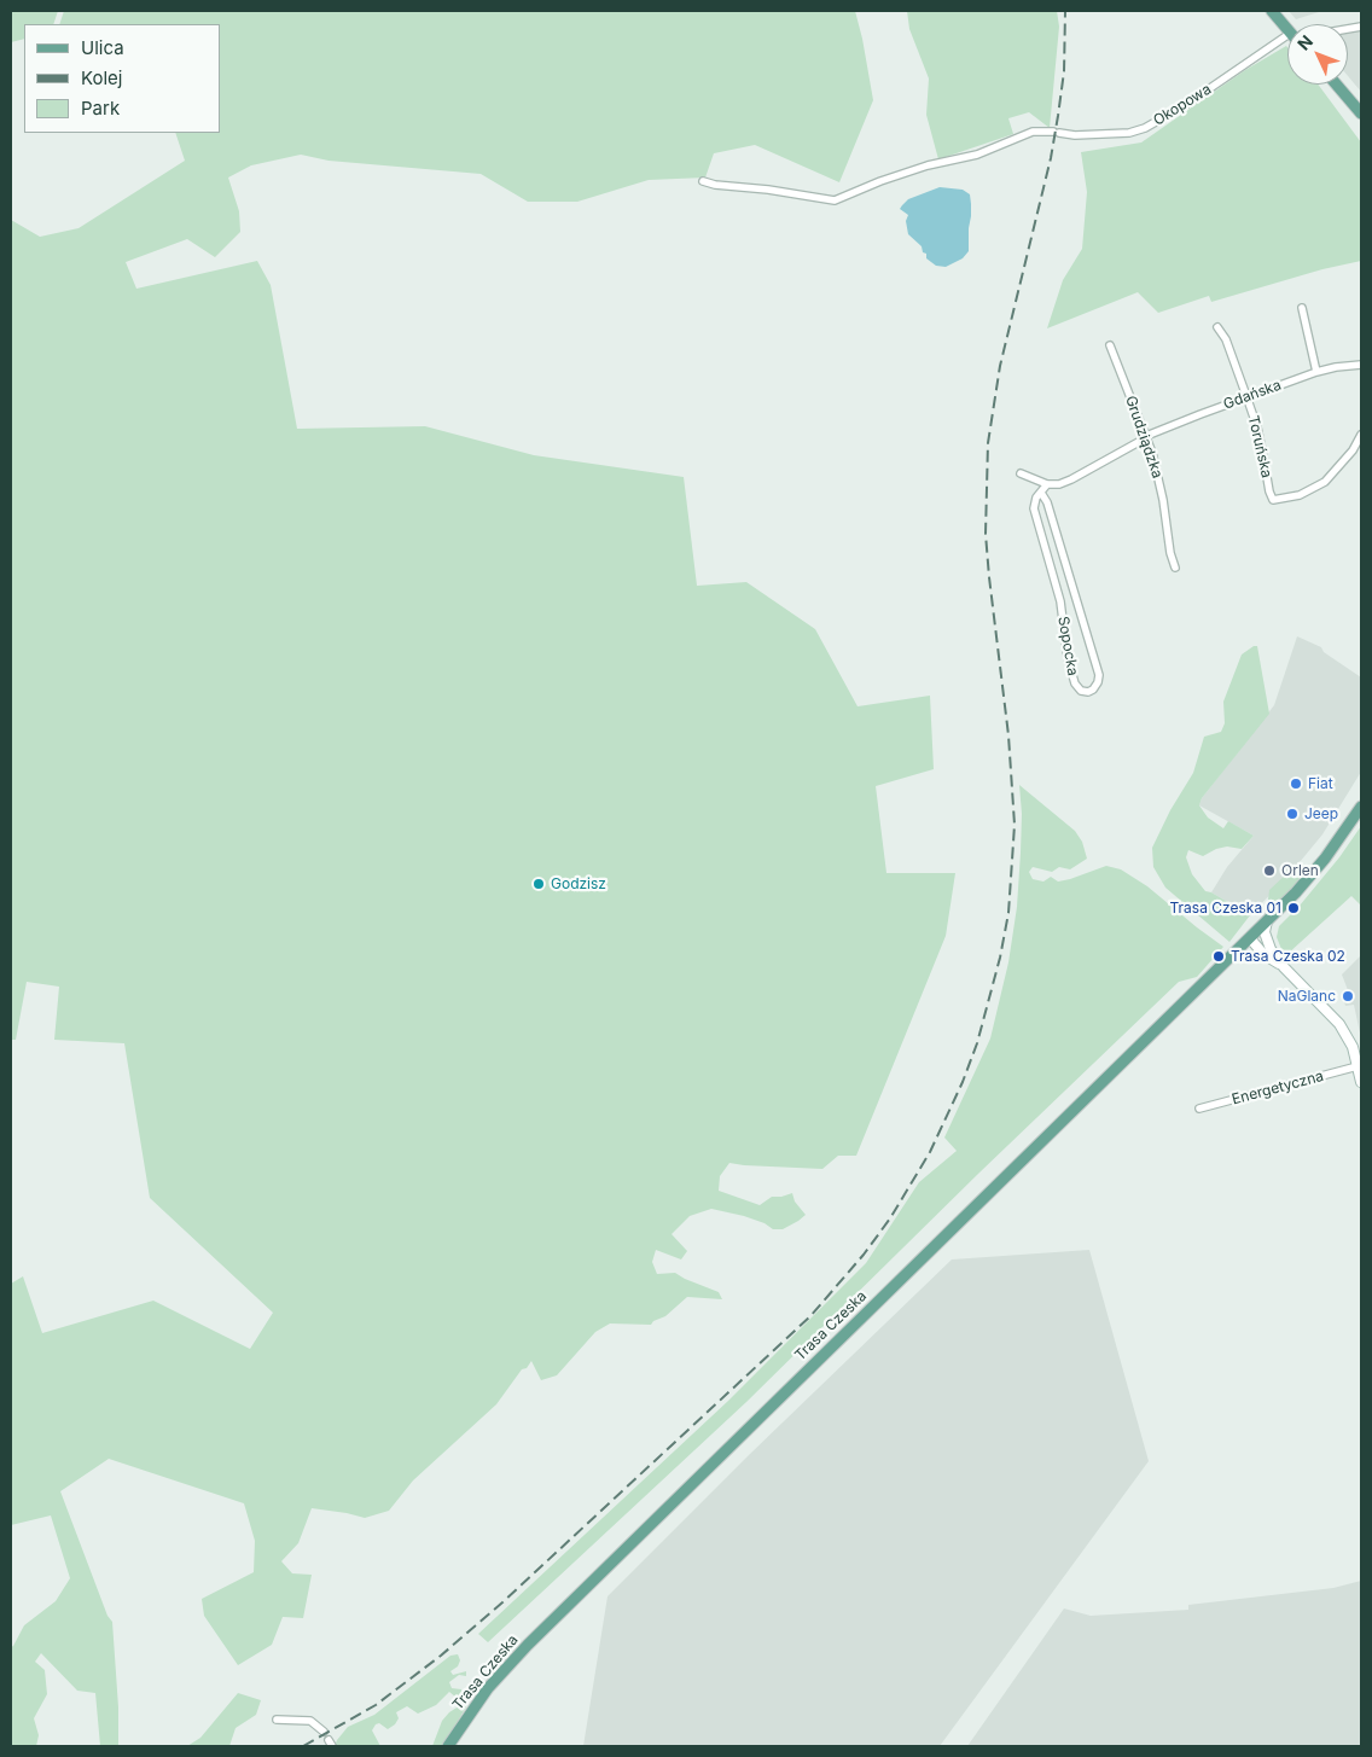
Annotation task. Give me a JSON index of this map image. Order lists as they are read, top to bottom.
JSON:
{
  "streets": {
    "main road": ["Trasa Czeska"],
    "street": [
      "Okopowa",
      "Gdańska",
      "Grudziądzka",
      "Toruńska",
      "Sopocka",
      "Energetyczna"
    ]
  },
  "crossings": [
    ["Gdańska", "Grudziądzka"],
    ["Gdańska", "Toruńska"],
    ["Gdańska", "Sopocka"]
  ],
  "places": [
    "Fiat",
    "Jeep",
    "Orlen",
    "Godzisz",
    "Trasa Czeska 01",
    "Trasa Czeska 02",
    "NaGlanc"
  ],
  "legend": ["Ulica", "Kolej", "Park"],
  "north": "top left"
}
